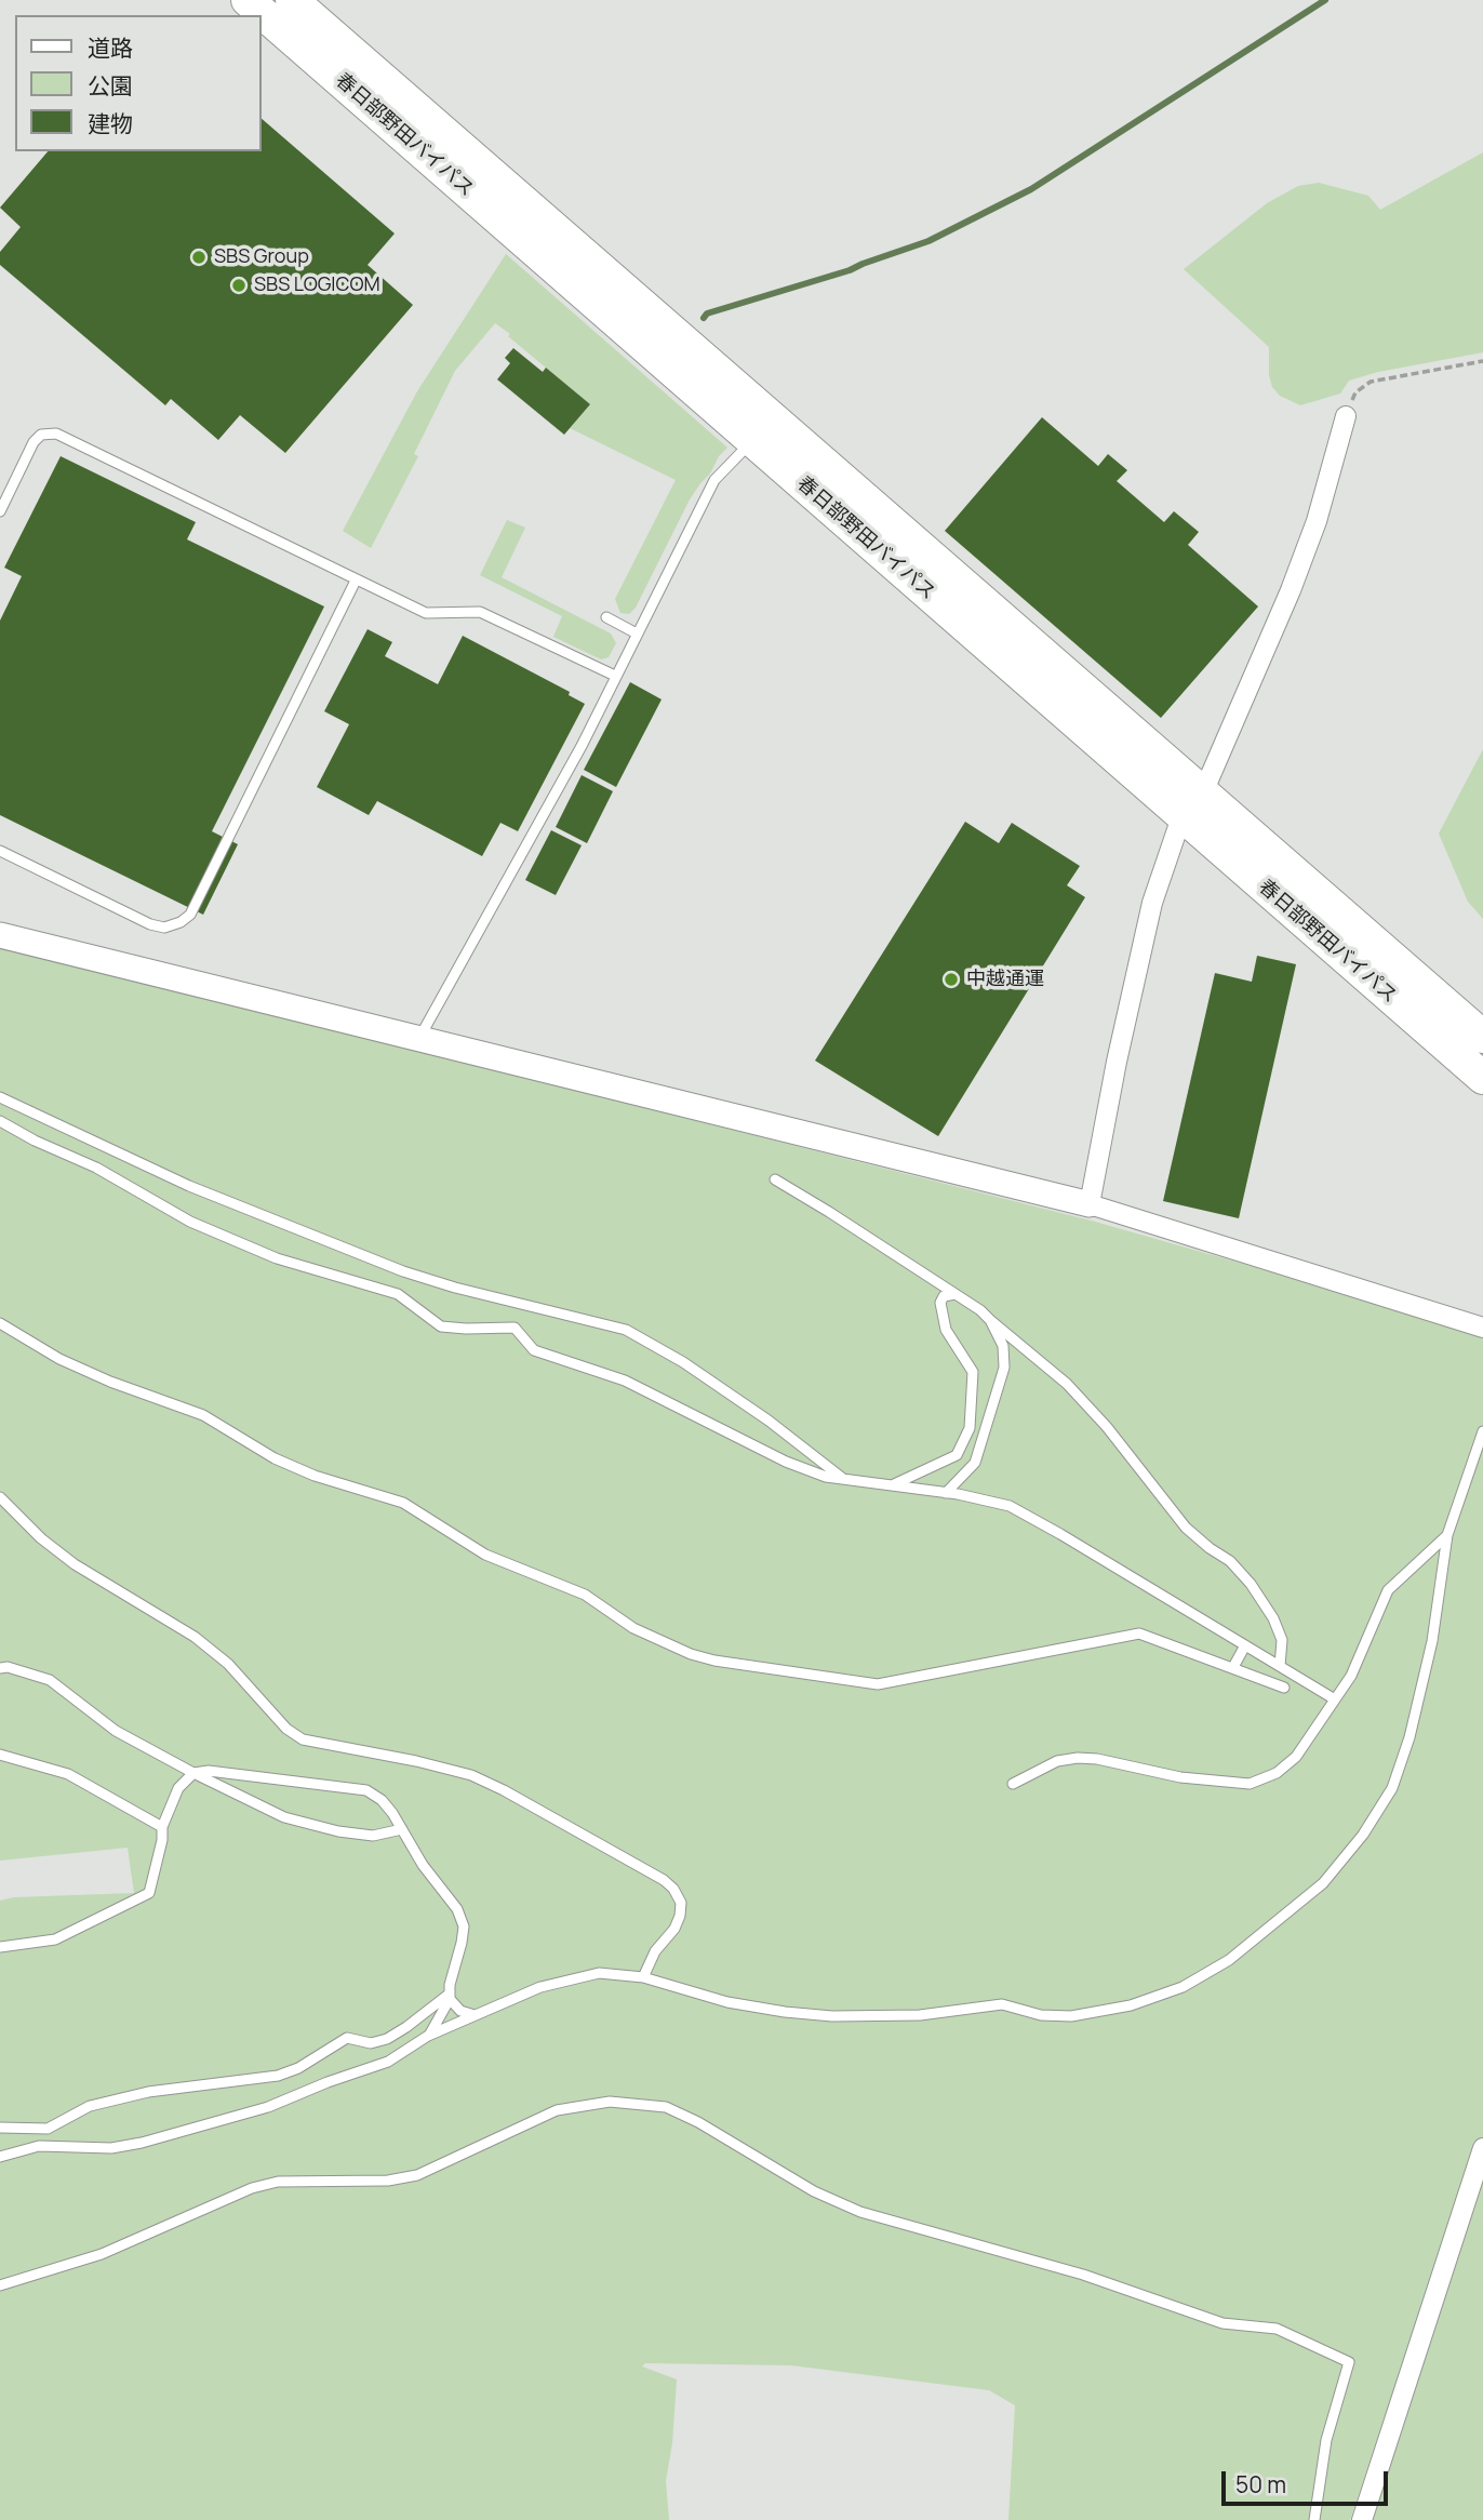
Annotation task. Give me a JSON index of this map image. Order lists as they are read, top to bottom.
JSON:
{
  "streets": {
    "highway": ["春日部野田バイパス"]
  },
  "places": ["SBS Group", "SBS LOGICOM", "中越通運"],
  "legend": ["道路", "公園", "建物"],
  "scale_bar": "50 m"
}
